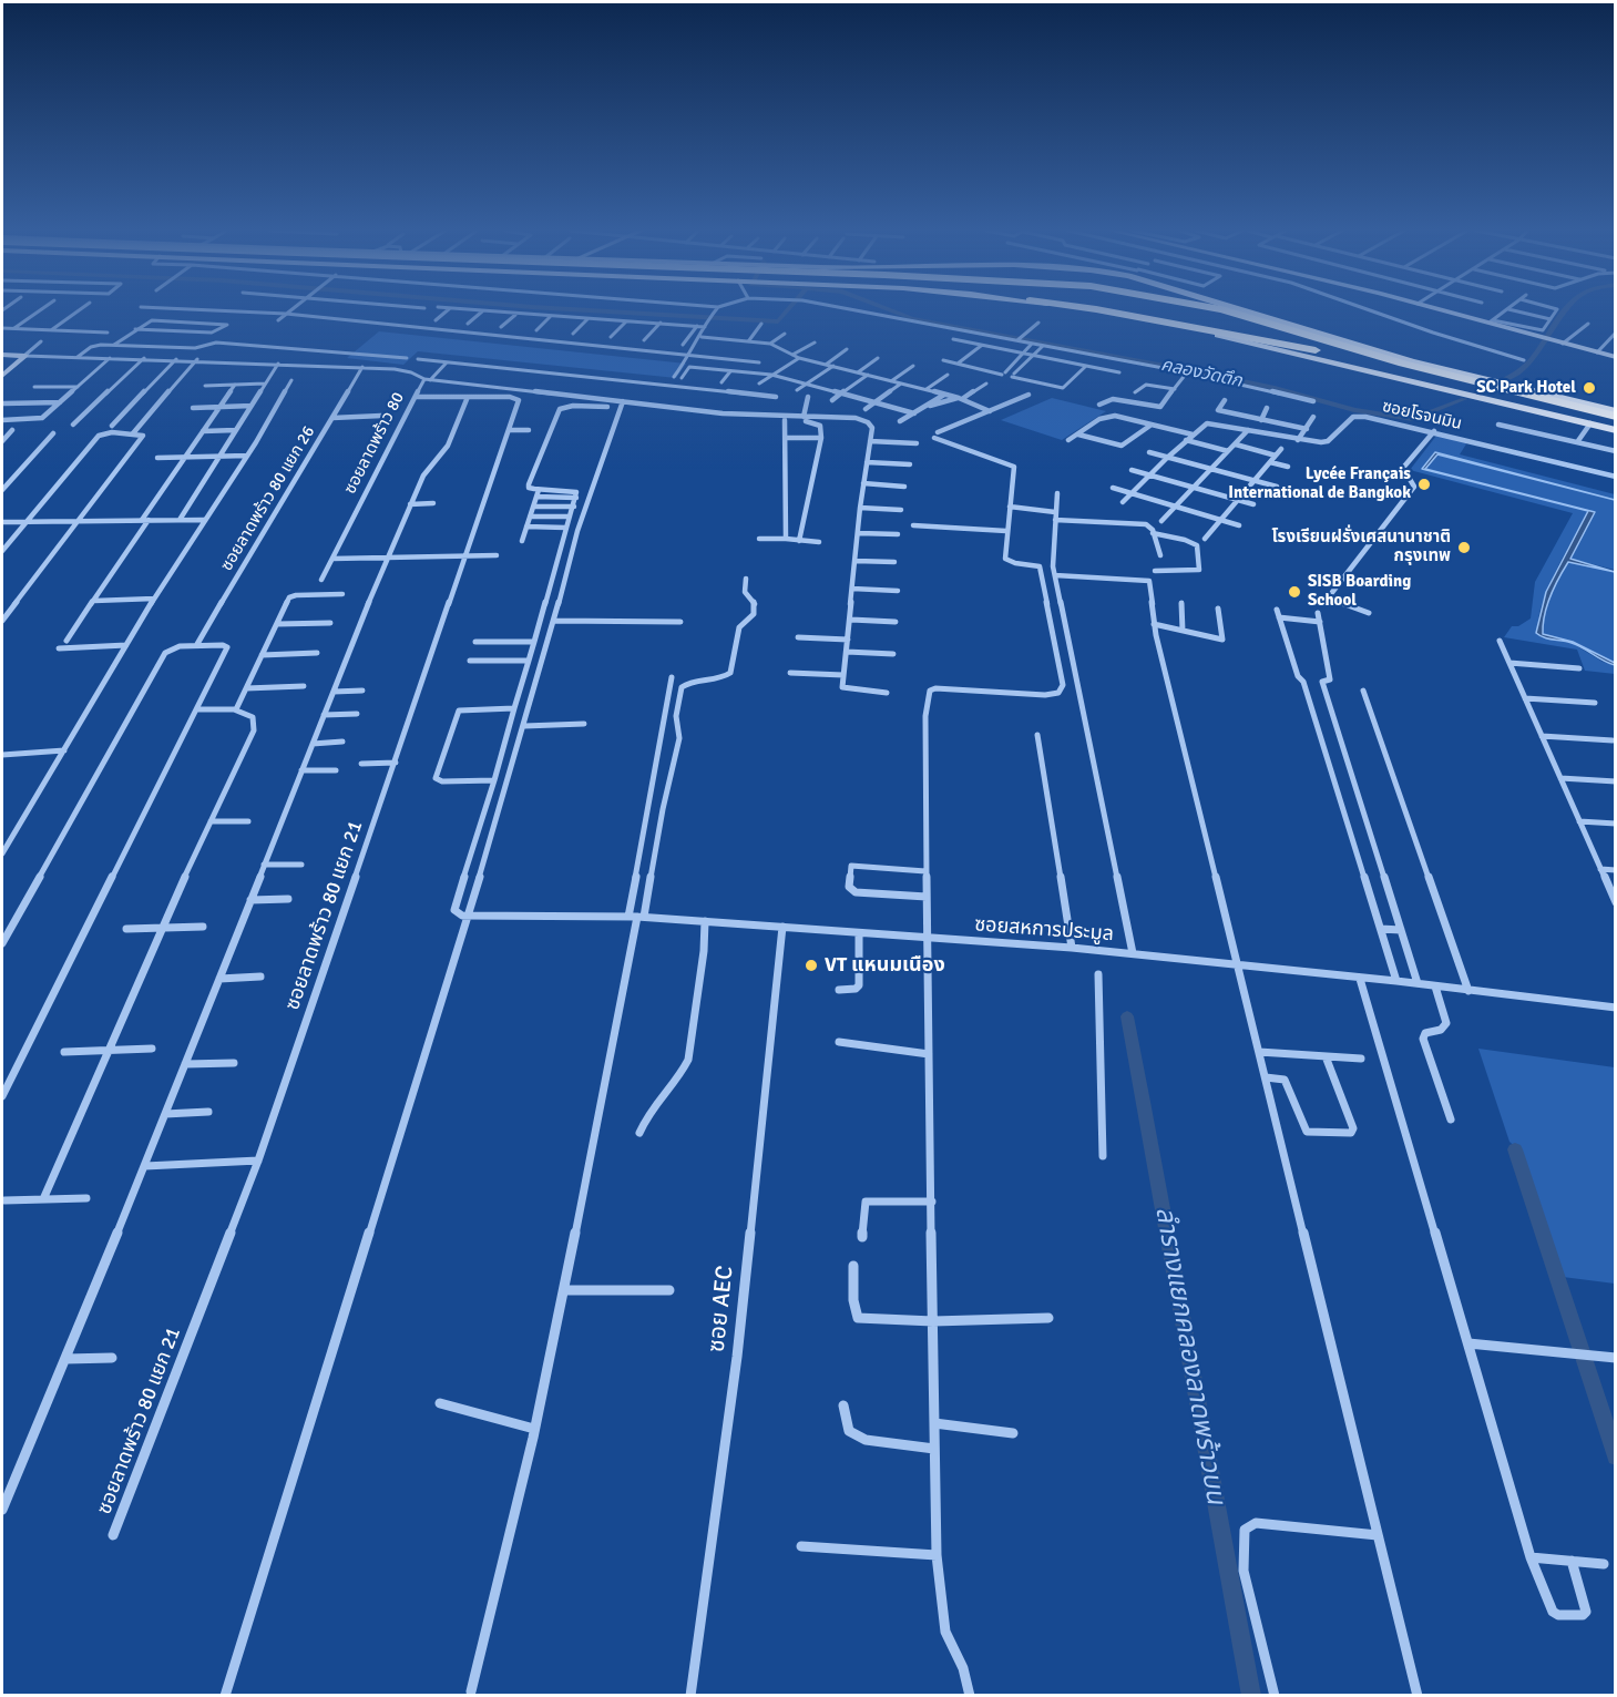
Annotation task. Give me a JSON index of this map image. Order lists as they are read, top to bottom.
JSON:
{
  "streets": {
    "street": [
      "ซอยโรจนมิน",
      "ซอยลาดพร้าว 80",
      "ซอยลาดพร้าว 80 แยก 26",
      "ซอยลาดพร้าว 80 แยก 21",
      "ซอยสหการประมูล",
      "ซอย AEC"
    ]
  },
  "crossings": [
    ["ซอยลาดพร้าว 80", "ซอยลาดพร้าว 80 แยก 26"],
    ["ซอยลาดพร้าว 80", "ซอยลาดพร้าว 80 แยก 21"],
    ["ซอยสหการประมูล", "ซอย AEC"]
  ],
  "water": ["คลองวัดตึก", "ลำรางแยกคลองลาดพร้าวบน"],
  "places": [
    "SC Park Hotel",
    "Lycée Français International de Bangkok",
    "โรงเรียนฝรั่งเศสนานาชาติ กรุงเทพ",
    "SISB Boarding School",
    "VT แหนมเนือง"
  ]
}
